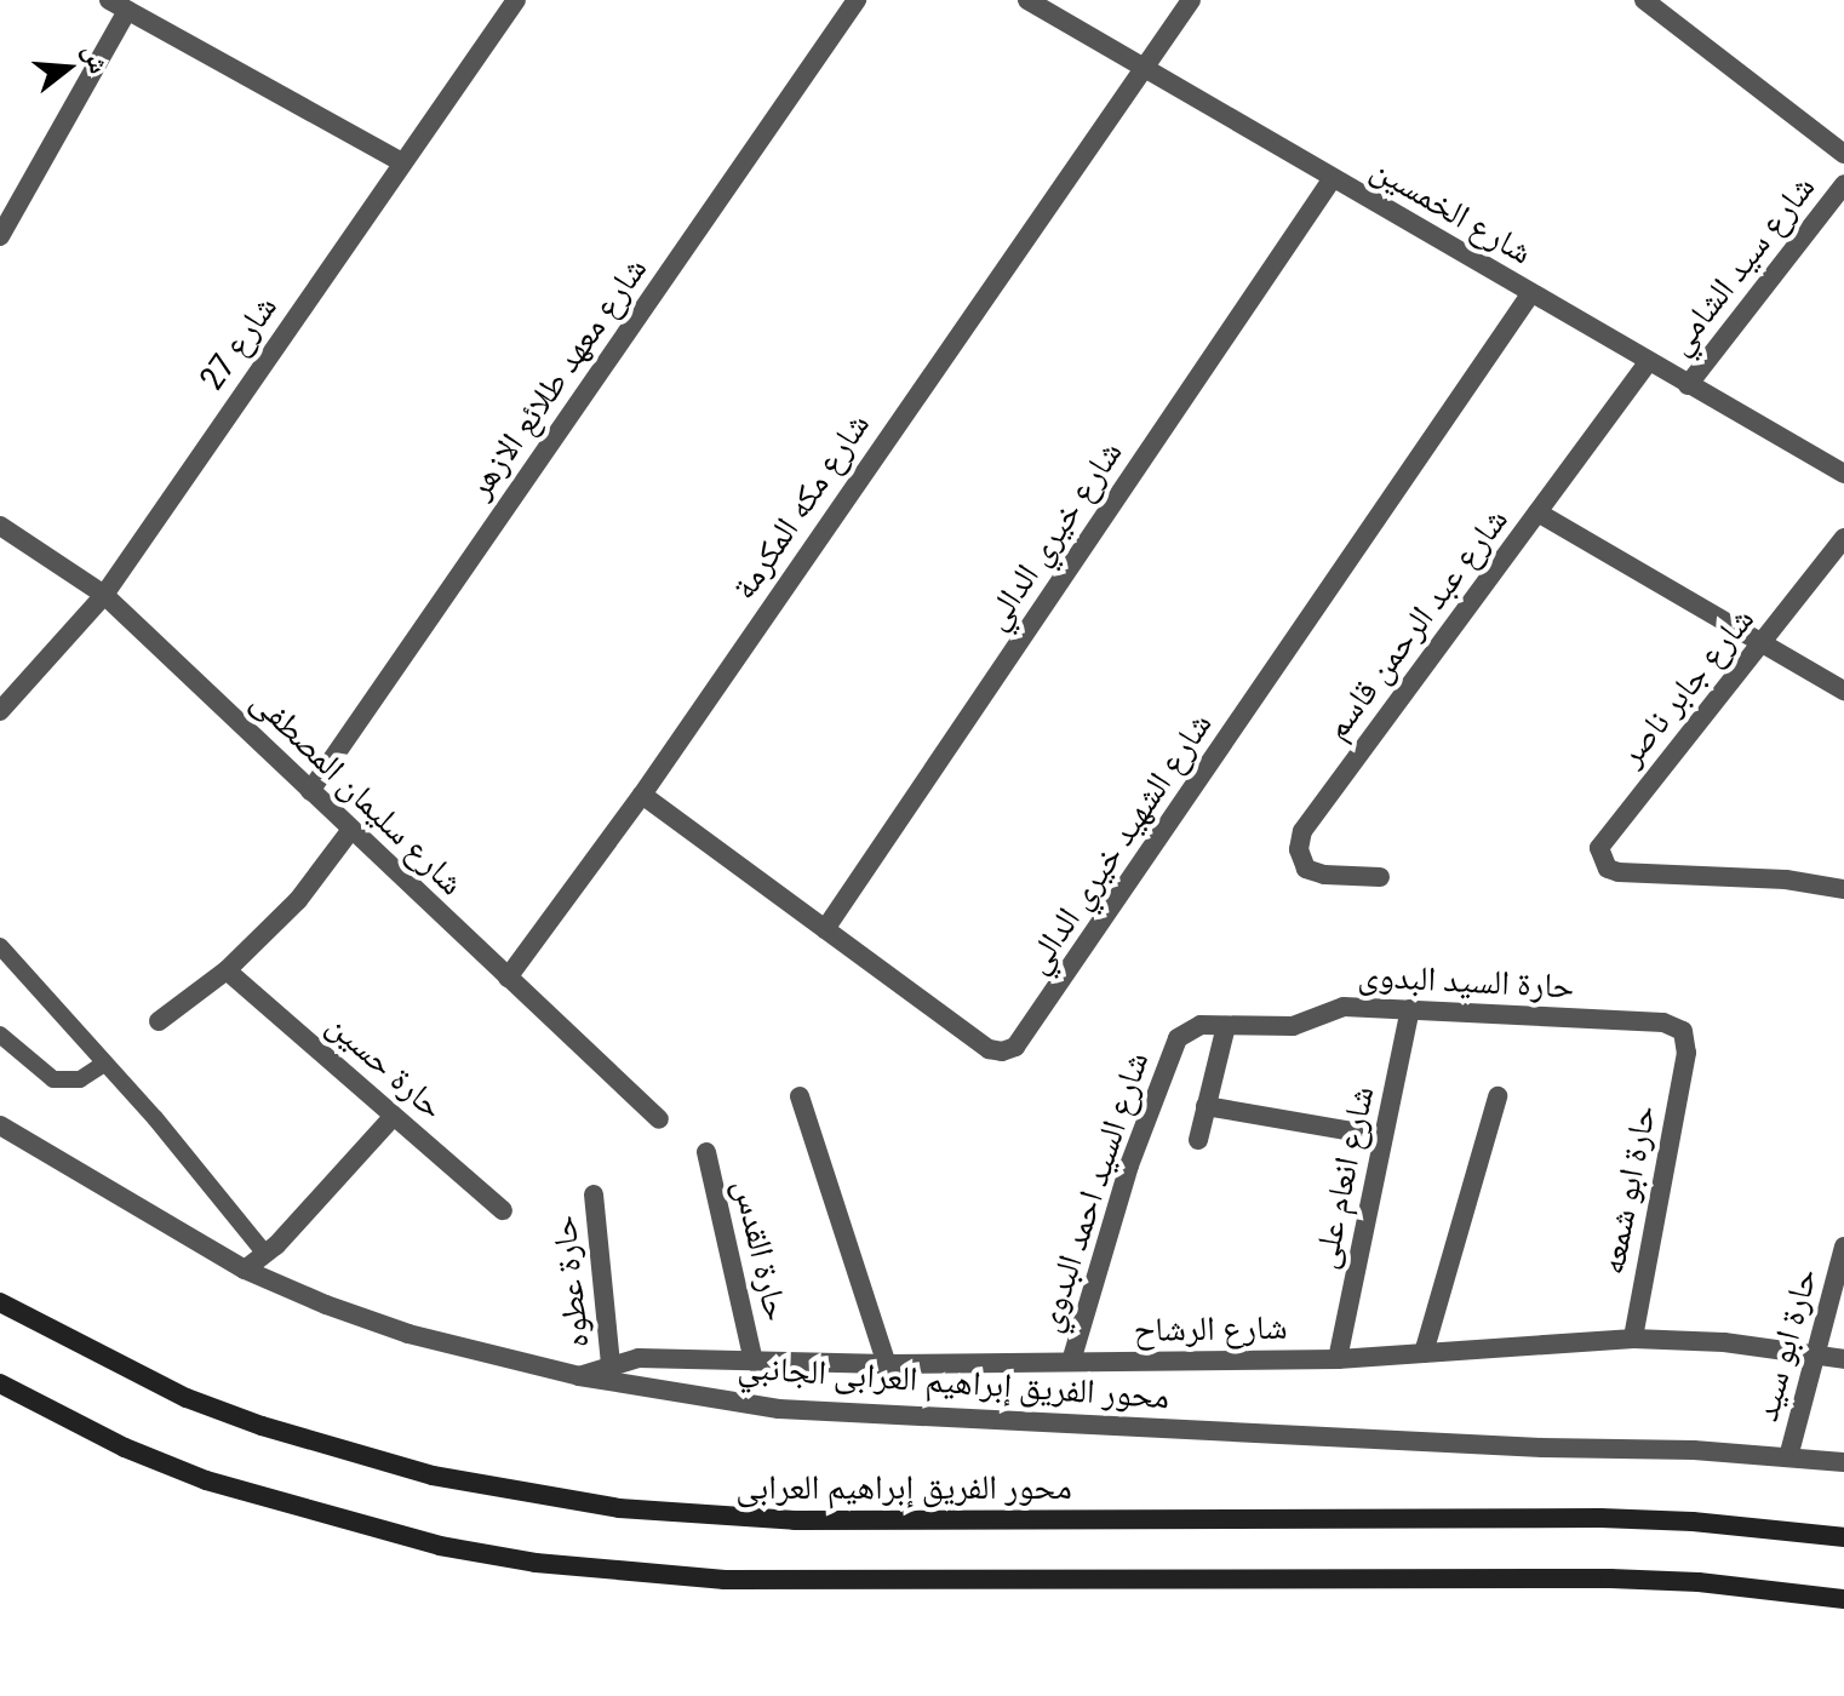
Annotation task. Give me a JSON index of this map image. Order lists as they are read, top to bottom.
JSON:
{
  "streets": {
    "main road": ["محور الفريق إبراهيم العرابى"],
    "street": [
      "شارع الخمسين",
      "شارع سيد الشامي",
      "شارع 27",
      "شارع معهد طلائع الازهر",
      "شارع مكه المكرمة",
      "شارع خيري الدالي",
      "شارع عبد الرحمن قاسم",
      "شارع جابر ناصر",
      "شارع سليمان المصطفى",
      "شارع الشهيد خيري الدالي",
      "حارة السيد البدوى",
      "حارة حسين",
      "شارع انعام على",
      "حارة ابو شمعه",
      "شارع السيد احمد البدوي",
      "حارة القدس",
      "حارة عطوه",
      "شارع الرشاح",
      "حارة ابو سيد",
      "محور الفريق إبراهيم العرابى الجانبي"
    ]
  },
  "crossings": [
    ["شارع الخمسين", "شارع سيد الشامي"],
    ["شارع الخمسين", "شارع مكه المكرمة"],
    ["شارع الخمسين", "شارع خيري الدالي"],
    ["شارع الخمسين", "شارع عبد الرحمن قاسم"],
    ["شارع الخمسين", "شارع الشهيد خيري الدالي"],
    ["شارع 27", "شارع سليمان المصطفى"],
    ["شارع معهد طلائع الازهر", "شارع سليمان المصطفى"],
    ["شارع مكه المكرمة", "شارع سليمان المصطفى"],
    ["شارع مكه المكرمة", "شارع الشهيد خيري الدالي"],
    ["شارع خيري الدالي", "شارع الشهيد خيري الدالي"],
    ["حارة السيد البدوى", "شارع انعام على"],
    ["حارة السيد البدوى", "حارة ابو شمعه"],
    ["حارة السيد البدوى", "شارع السيد احمد البدوي"],
    ["شارع انعام على", "شارع الرشاح"],
    ["حارة ابو شمعه", "شارع الرشاح"],
    ["شارع السيد احمد البدوي", "شارع الرشاح"],
    ["حارة القدس", "شارع الرشاح"],
    ["حارة عطوه", "شارع الرشاح"],
    ["شارع الرشاح", "حارة ابو سيد"],
    ["شارع الرشاح", "محور الفريق إبراهيم العرابى الجانبي"],
    ["حارة ابو سيد", "محور الفريق إبراهيم العرابى الجانبي"]
  ],
  "north": "right"
}
